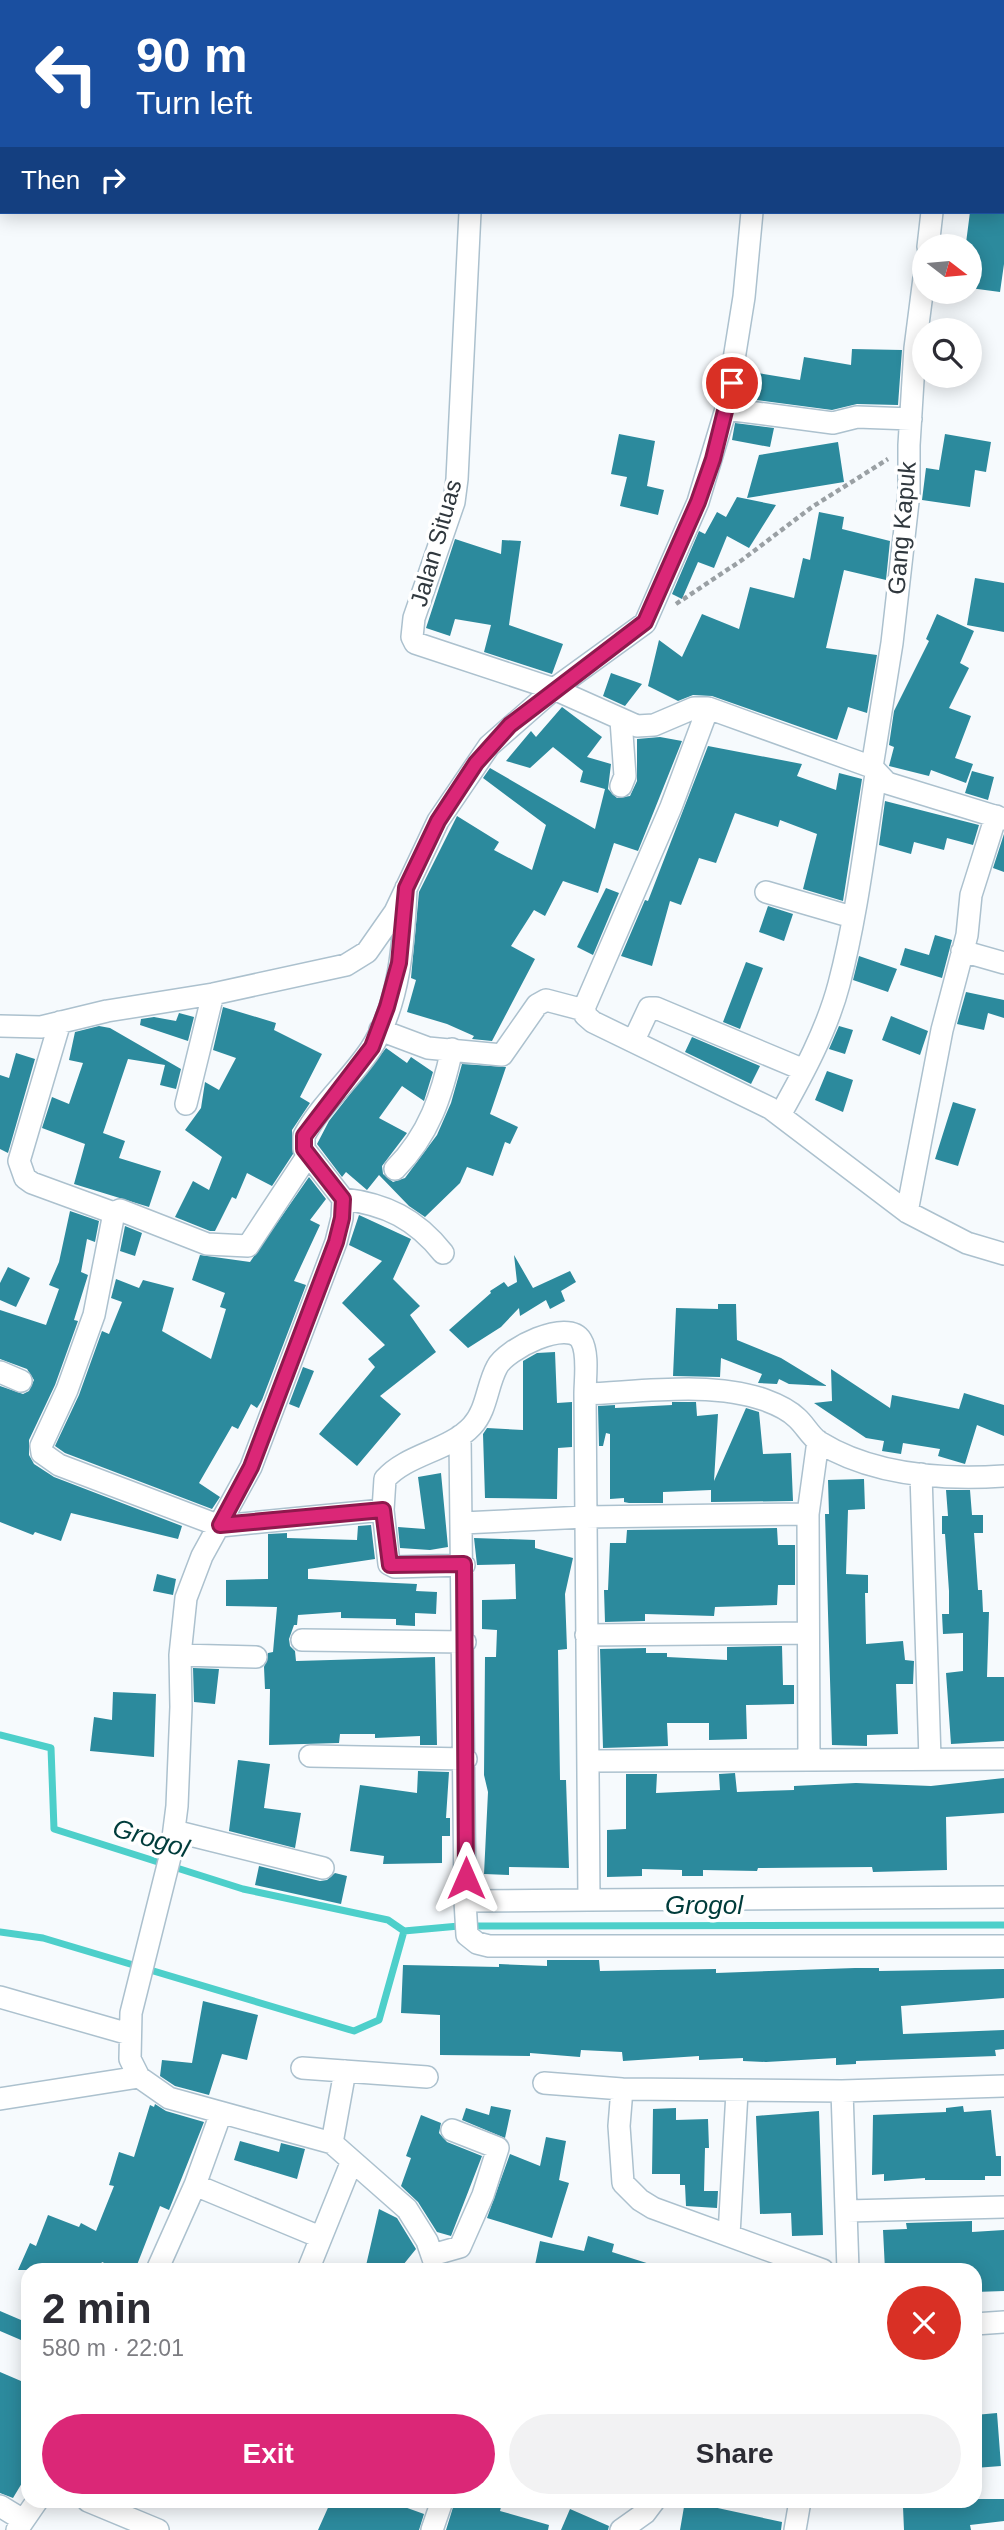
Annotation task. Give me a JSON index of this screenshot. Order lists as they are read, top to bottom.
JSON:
{
  "streets": {
    "street": ["Gang Kapuk", "Jalan Situas"]
  },
  "water": ["Grogol"],
  "north": "right",
  "page": {
    "turn": ["90 m", "Turn left"],
    "then": "Then",
    "heading": ["2 min", "580 m · 22:01"],
    "buttons": ["Exit", "Share"]
  }
}
